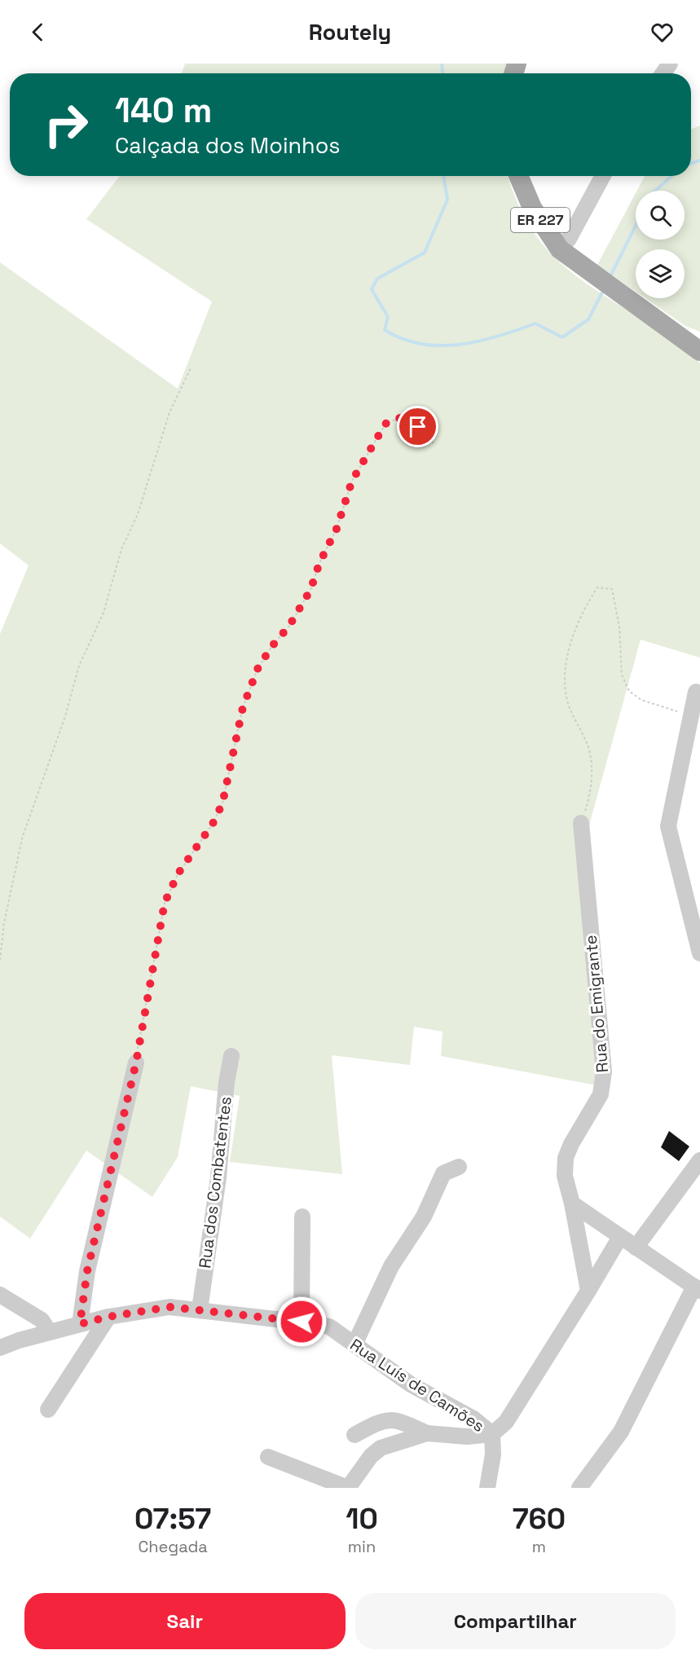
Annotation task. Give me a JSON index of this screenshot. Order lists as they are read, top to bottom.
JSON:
{
  "streets": {
    "main road": ["ER 227"],
    "street": ["Rua do Emigrante", "Rua dos Combatentes", "Rua Luís de Camões"]
  },
  "crossings": [
    ["Rua dos Combatentes", "Rua Luís de Camões"]
  ],
  "page": {
    "header": "Routely",
    "turn": ["140 m", "Calçada dos Moinhos"],
    "eta": [
      "07:57",
      "Chegada",
      "10",
      "min",
      "760",
      "m"
    ],
    "buttons": ["Sair", "Compartilhar"]
  }
}
